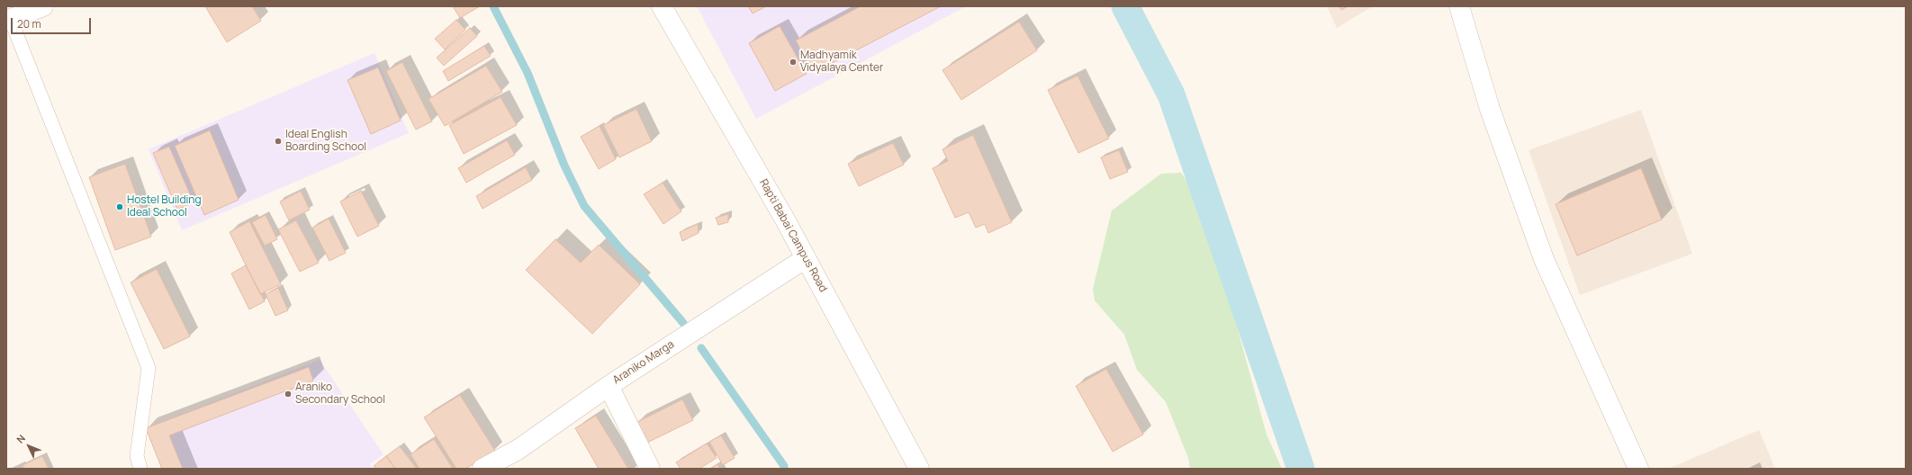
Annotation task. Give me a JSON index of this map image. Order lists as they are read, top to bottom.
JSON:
{
  "streets": {
    "street": ["Rapti Babai Campus Road", "Araniko Marga"]
  },
  "crossings": [
    ["Rapti Babai Campus Road", "Araniko Marga"]
  ],
  "places": [
    "Madhyamik Vidyalaya Center",
    "Ideal English Boarding School",
    "Hostel Building Ideal School",
    "Araniko Secondary School"
  ],
  "scale_bar": "20 m",
  "north": "top left"
}
